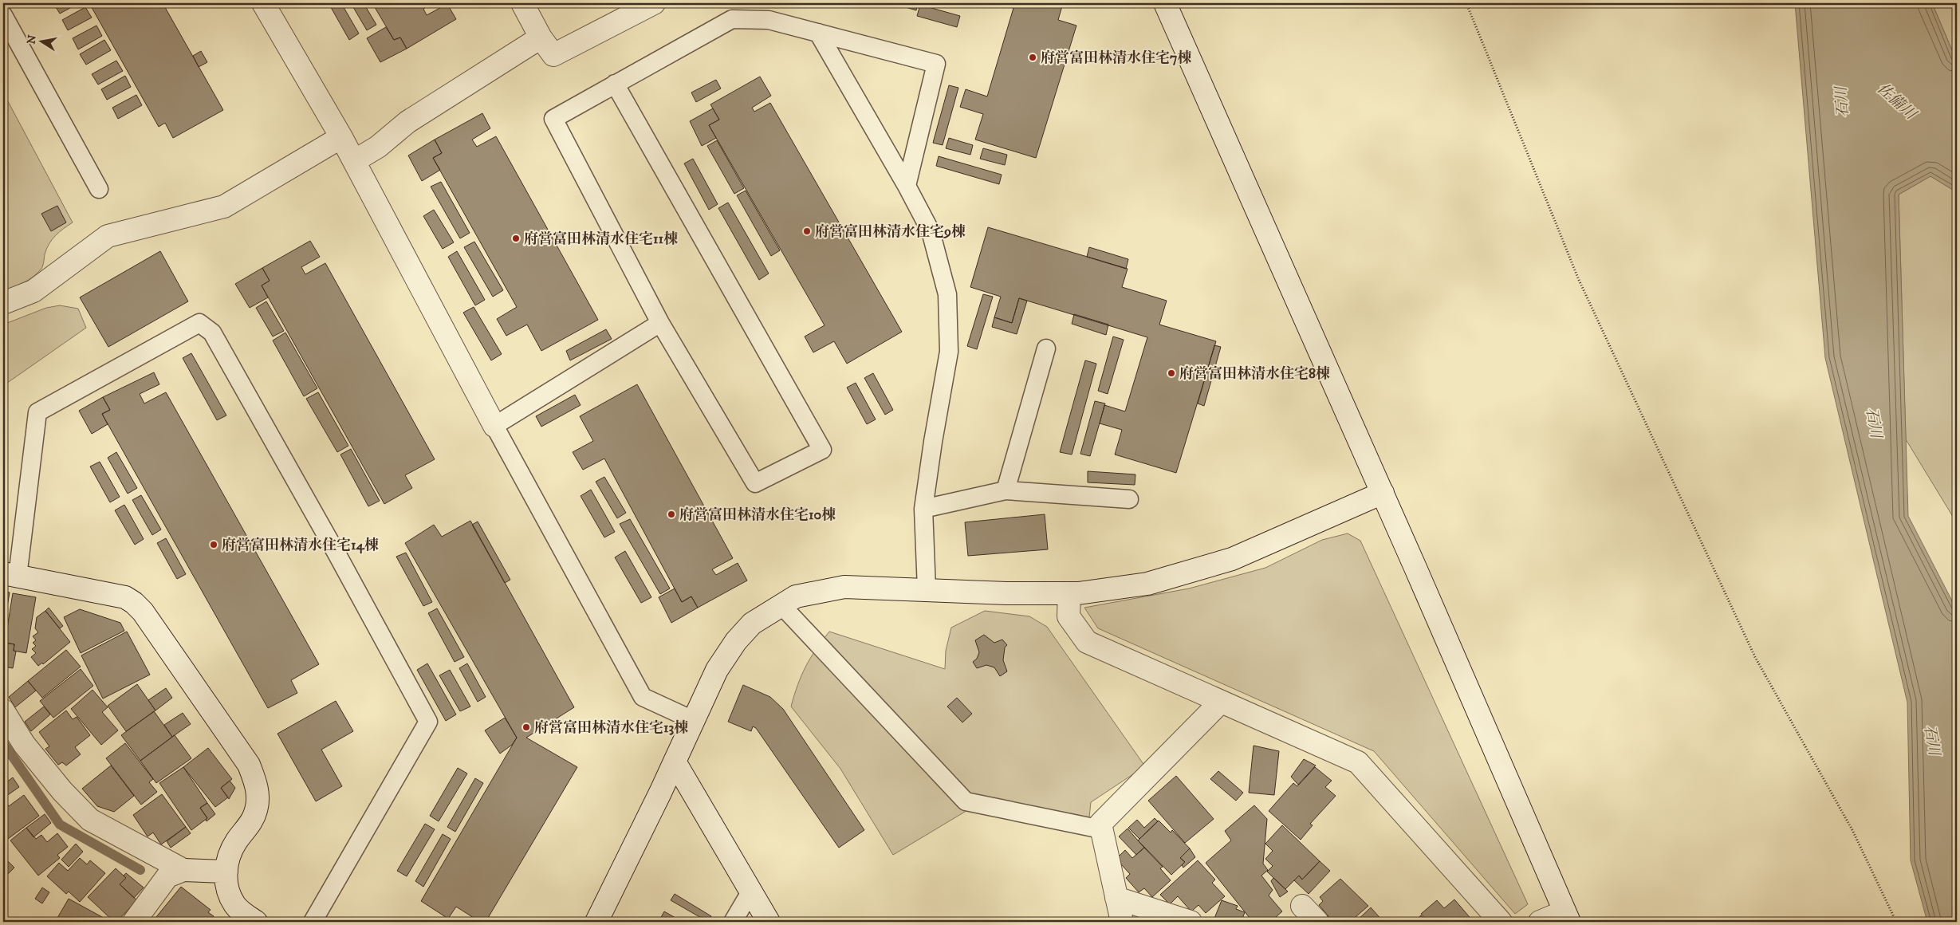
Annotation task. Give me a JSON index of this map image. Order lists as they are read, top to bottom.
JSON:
{
  "water": ["佐備川", "石川"],
  "places": [
    "府営富田林清水住宅7棟",
    "府営富田林清水住宅9棟",
    "府営富田林清水住宅11棟",
    "府営富田林清水住宅8棟",
    "府営富田林清水住宅10棟",
    "府営富田林清水住宅14棟",
    "府営富田林清水住宅13棟"
  ],
  "north": "left"
}
